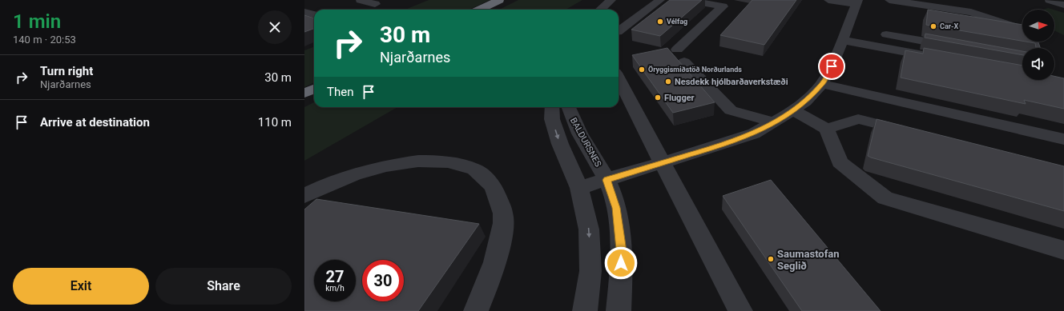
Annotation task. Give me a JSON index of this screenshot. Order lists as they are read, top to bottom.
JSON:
{
  "streets": {
    "street": ["BALDURSNES"]
  },
  "places": [
    "Vélfag",
    "Car-X",
    "Öryggismiðstöð Norðurlands",
    "Nesdekk hjólbarðaverkstæði",
    "Flugger",
    "Saumastofan Seglið"
  ],
  "north": "right",
  "page": {
    "heading": ["1 min", "140 m · 20:53"],
    "turn": ["30 m", "Njarðarnes"],
    "list": [
      {
        "name": "Turn right",
        "note": "Njarðarnes",
        "value": "30 m"
      },
      {
        "name": "Arrive at destination",
        "value": "110 m"
      }
    ],
    "then": "Then",
    "speed": "27 km/h",
    "limit": "30",
    "buttons": ["Exit", "Share"]
  }
}
